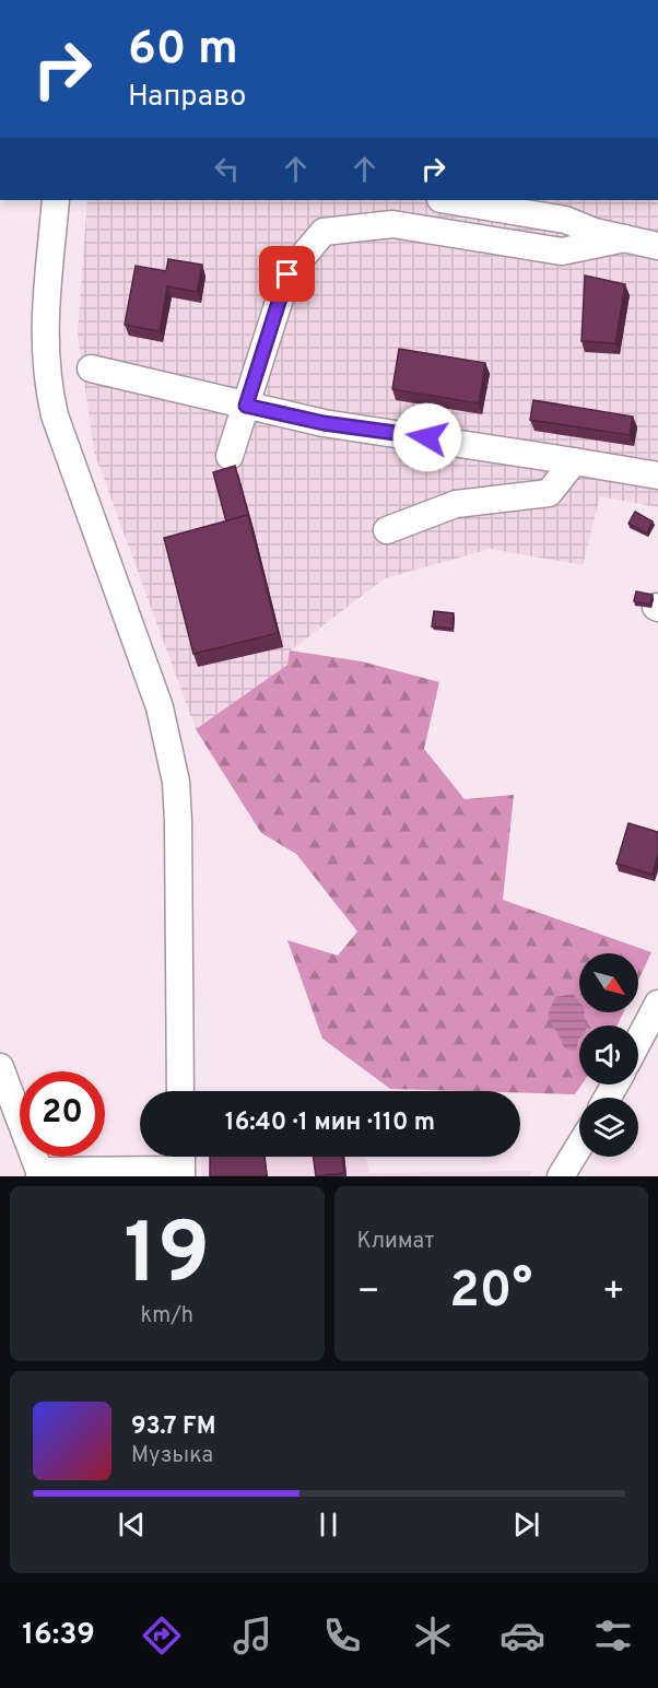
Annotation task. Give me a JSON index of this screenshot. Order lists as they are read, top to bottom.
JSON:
{
  "north": "bottom right",
  "page": {
    "turn": ["60 m", "Направо"],
    "limit": "20",
    "trip": "16:40 · 1 мин · 110 m",
    "tile": [
      ["19", "km/h"],
      "Климат"
    ],
    "heat": ["−", "20°", "+"],
    "song": ["93.7 FM", "Музыка"],
    "tabs": "16:39"
  }
}
